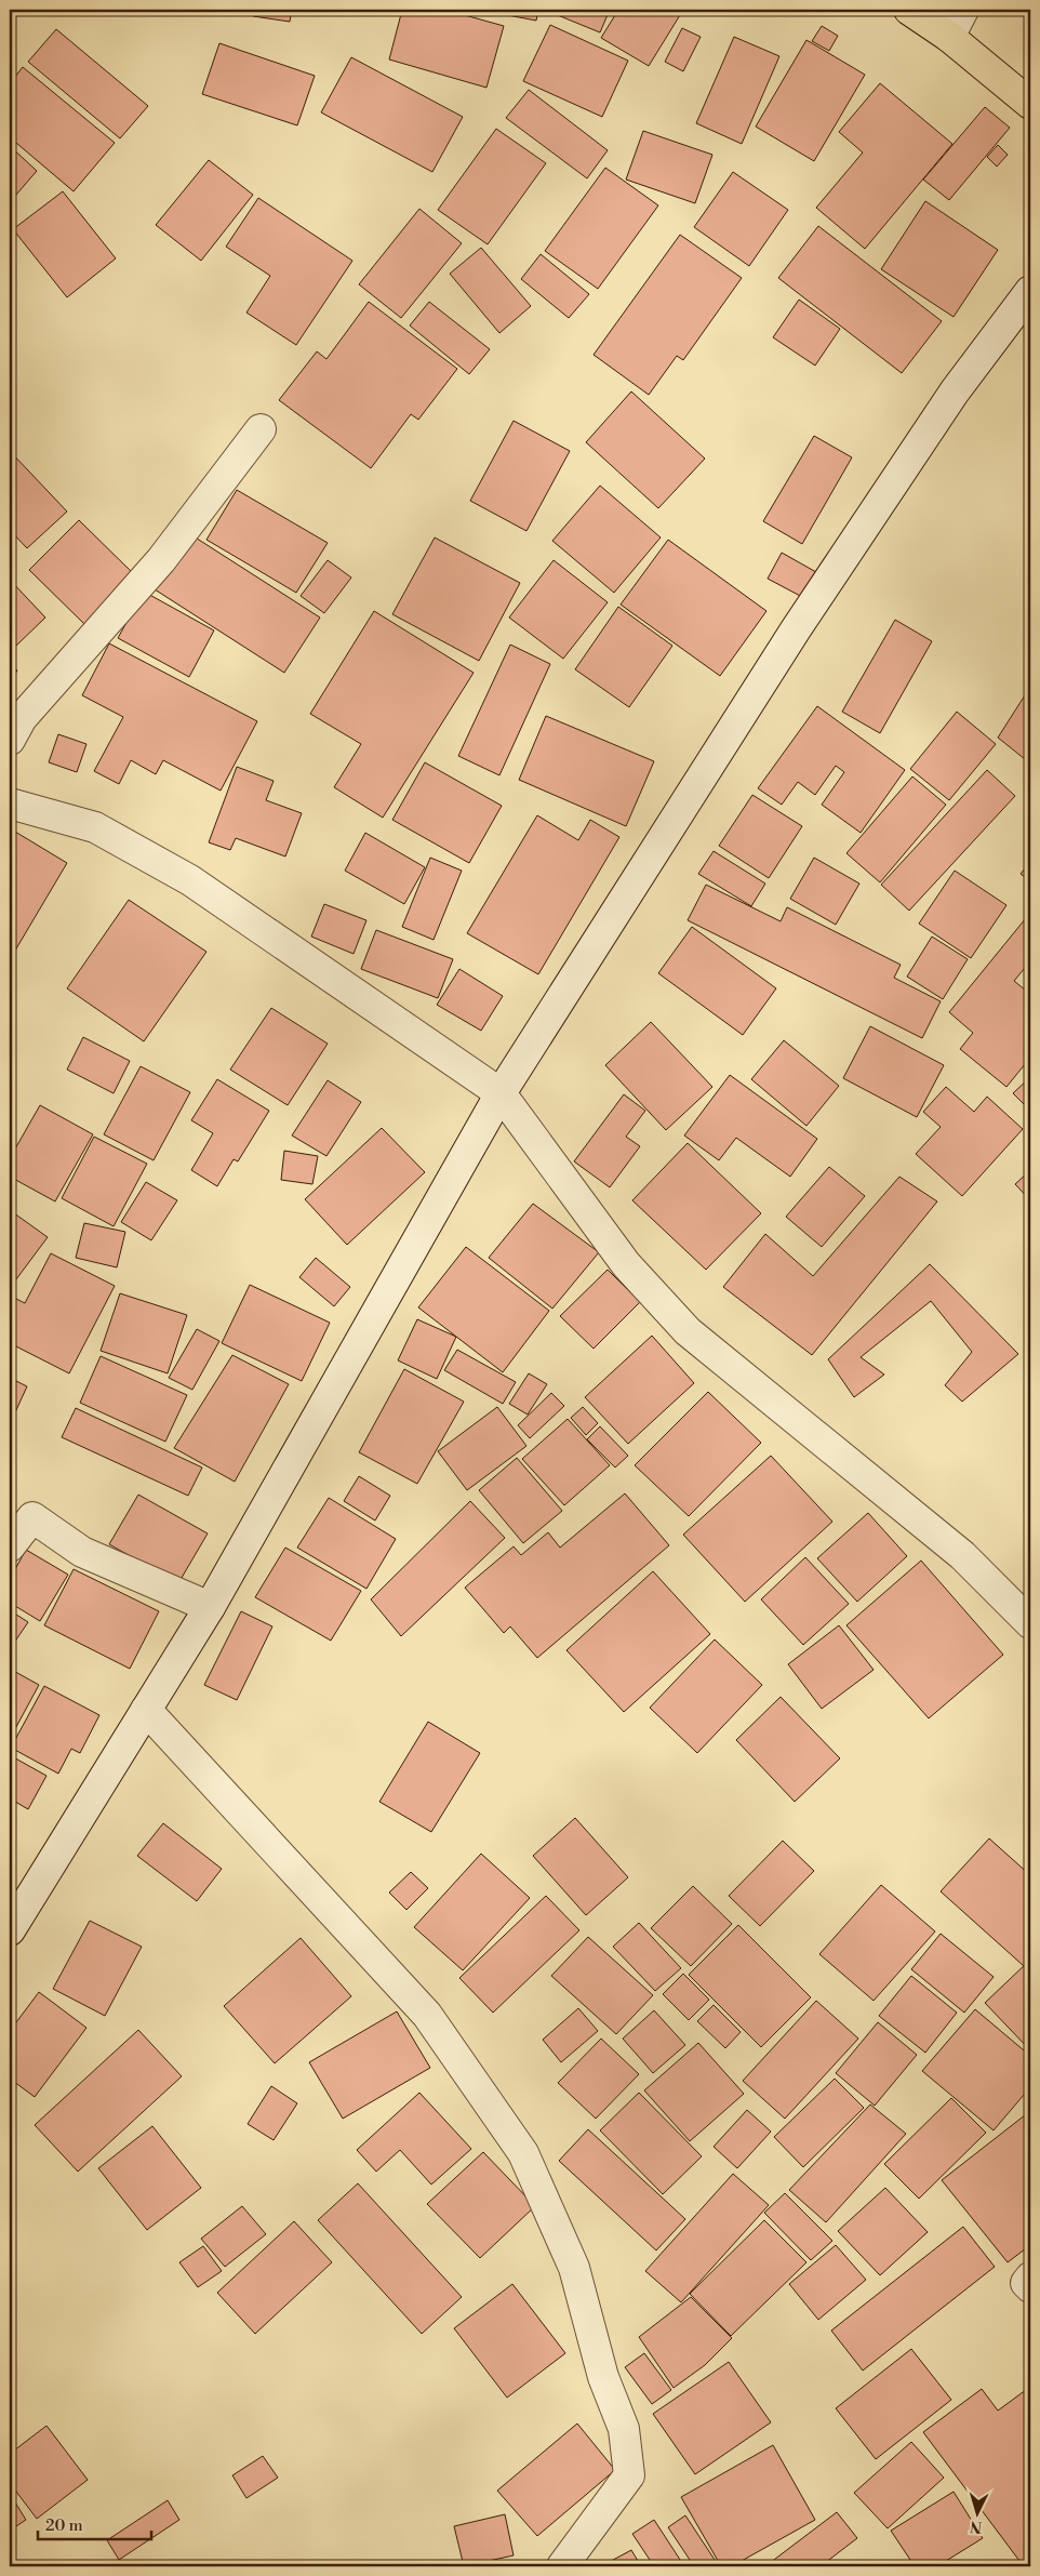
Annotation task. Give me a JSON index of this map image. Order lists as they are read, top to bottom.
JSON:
{
  "scale_bar": "20 m",
  "north": "bottom"
}
